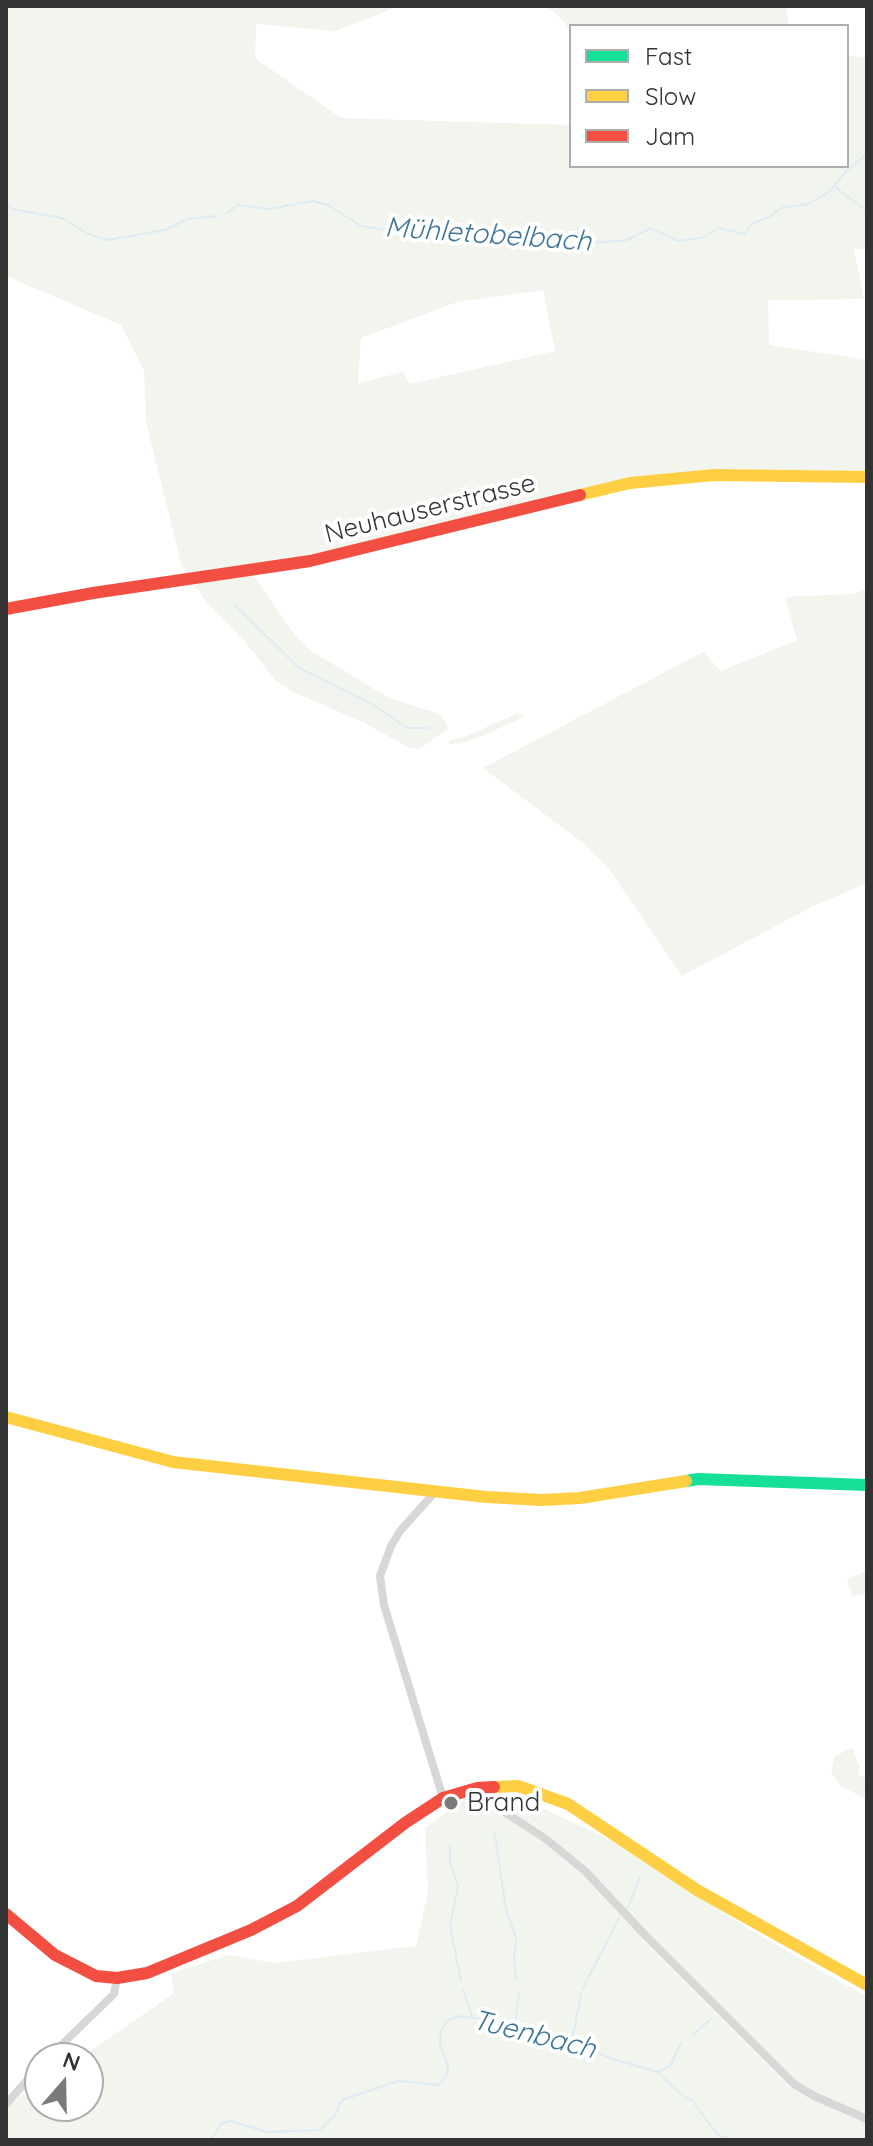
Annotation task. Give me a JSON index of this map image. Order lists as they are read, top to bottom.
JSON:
{
  "streets": {
    "street": ["Neuhauserstrasse"]
  },
  "water": ["Mühletobelbach", "Tuenbach"],
  "places": ["Brand"],
  "legend": ["Fast", "Slow", "Jam"],
  "north": "top"
}
